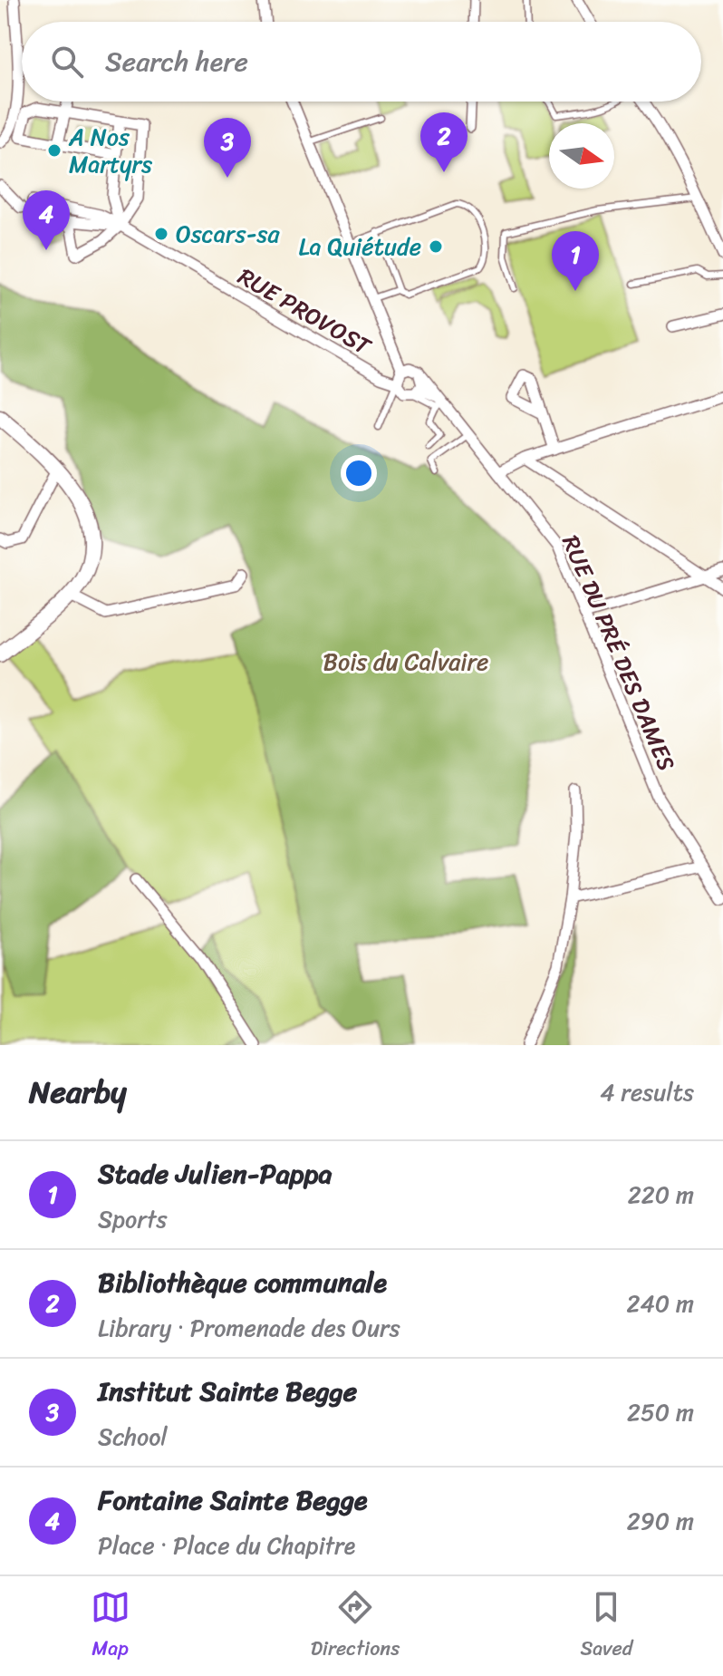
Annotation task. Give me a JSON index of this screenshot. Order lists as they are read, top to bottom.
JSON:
{
  "streets": {
    "street": ["RUE PROVOST", "RUE DU PRÉ DES DAMES"]
  },
  "crossings": [
    ["RUE PROVOST", "RUE DU PRÉ DES DAMES"]
  ],
  "parks": ["Bois du Calvaire"],
  "places": ["A Nos Martyrs", "Oscars-sa", "La Quiétude"],
  "north": "right",
  "page": {
    "search": "Search here",
    "pins": [
      "2",
      "3",
      "4",
      "1"
    ],
    "heading": ["Nearby", "4 results"],
    "list": [
      {
        "mark": "1",
        "name": "Stade Julien-Pappa",
        "note": "Sports",
        "value": "220 m"
      },
      {
        "mark": "2",
        "name": "Bibliothèque communale",
        "note": "Library · Promenade des Ours",
        "value": "240 m"
      },
      {
        "mark": "3",
        "name": "Institut Sainte Begge",
        "note": "School",
        "value": "250 m"
      },
      {
        "mark": "4",
        "name": "Fontaine Sainte Begge",
        "note": "Place · Place du Chapitre",
        "value": "290 m"
      }
    ],
    "nav": ["Map", "Directions", "Saved"]
  }
}
